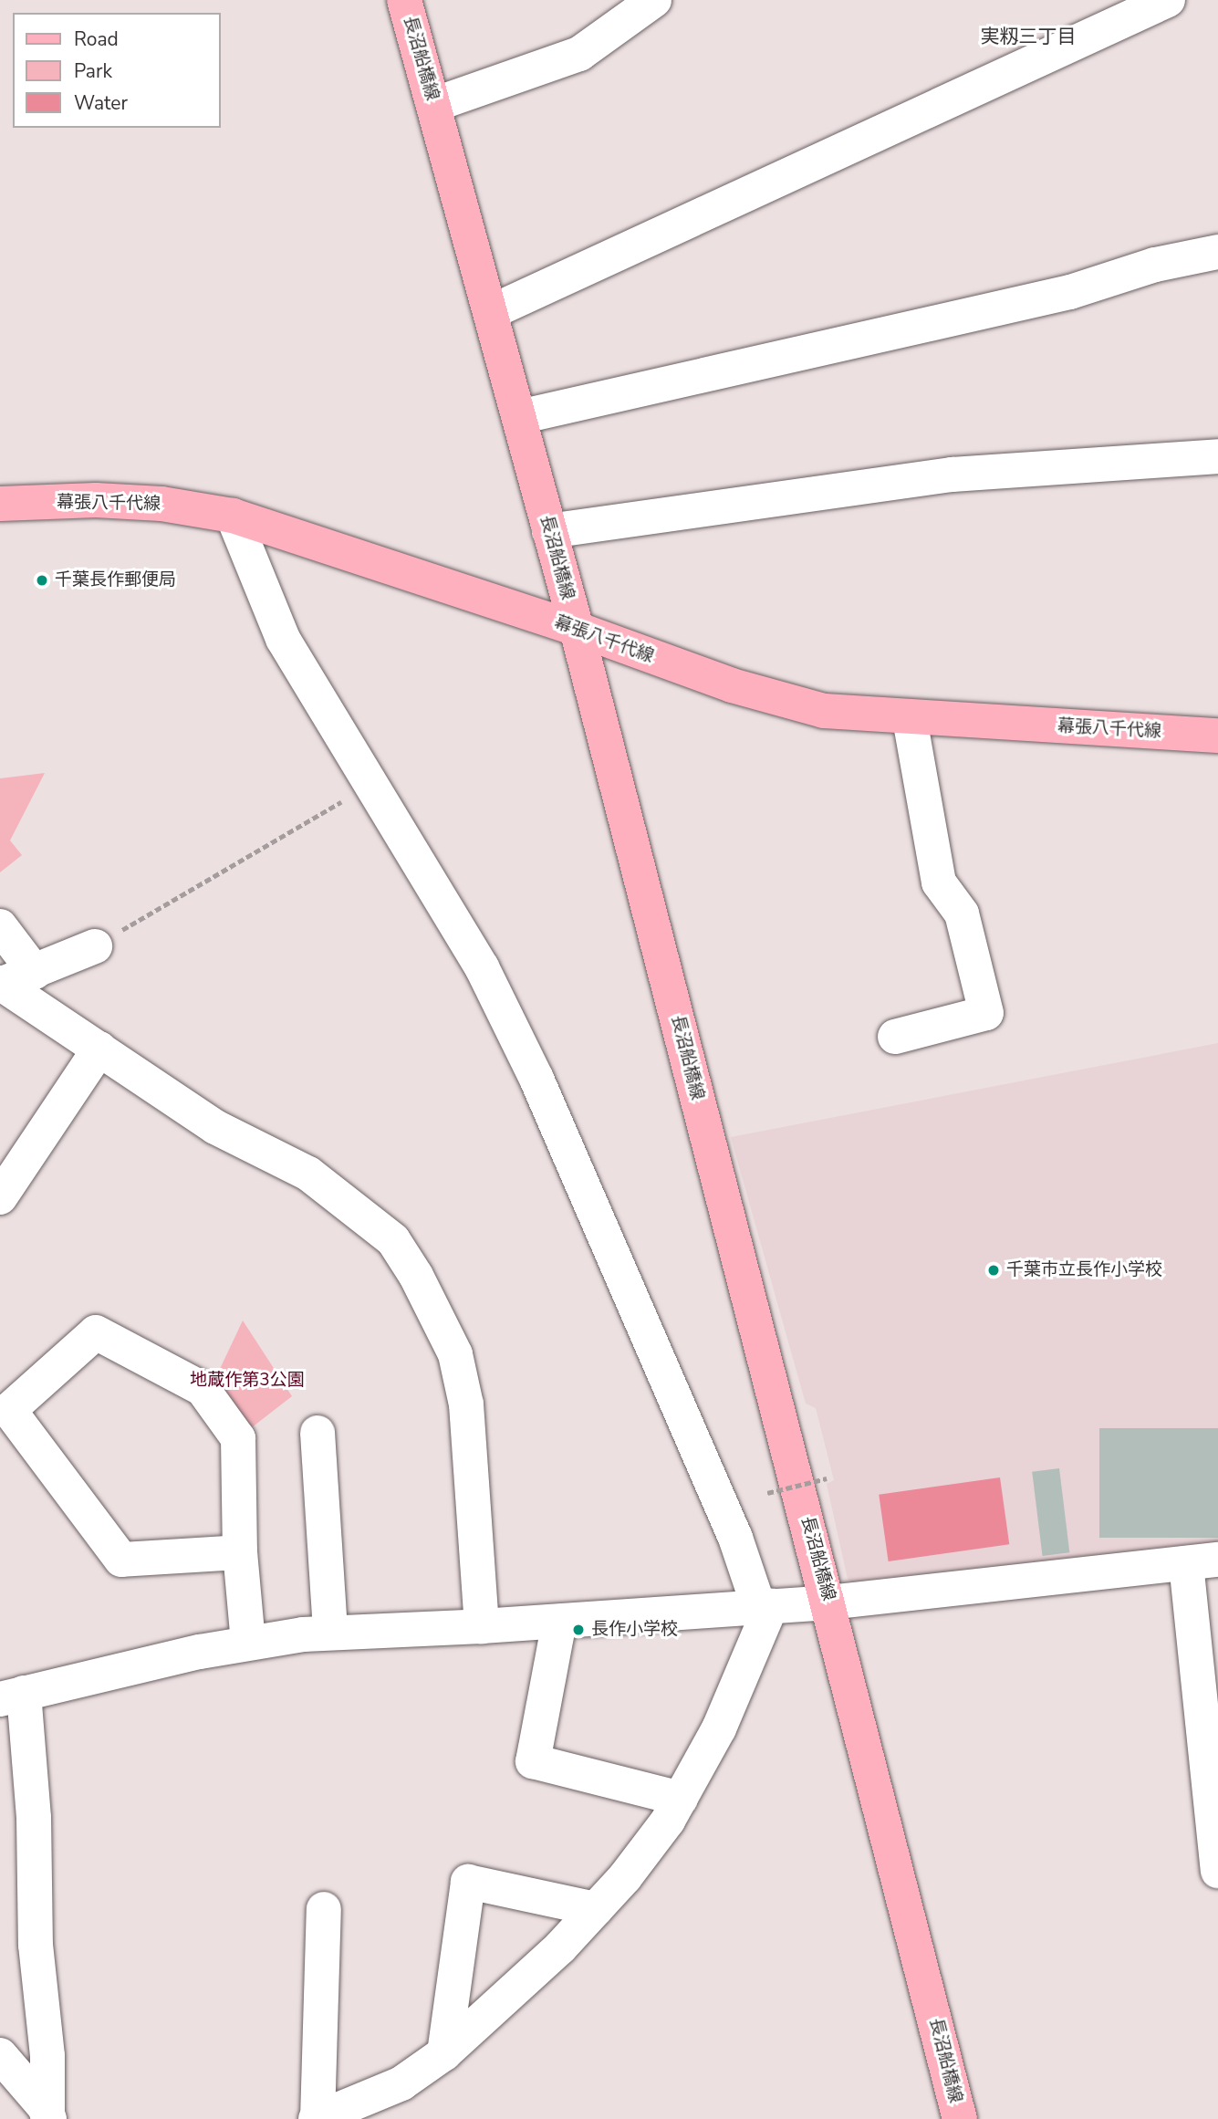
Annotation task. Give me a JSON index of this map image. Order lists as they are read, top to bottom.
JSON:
{
  "streets": {
    "main road": ["長沼船橋線", "幕張八千代線"]
  },
  "crossings": [
    ["長沼船橋線", "幕張八千代線"]
  ],
  "districts": ["実籾三丁目"],
  "parks": ["地蔵作第3公園"],
  "places": ["千葉長作郵便局", "千葉市立長作小学校", "長作小学校"],
  "legend": ["Road", "Park", "Water"]
}
